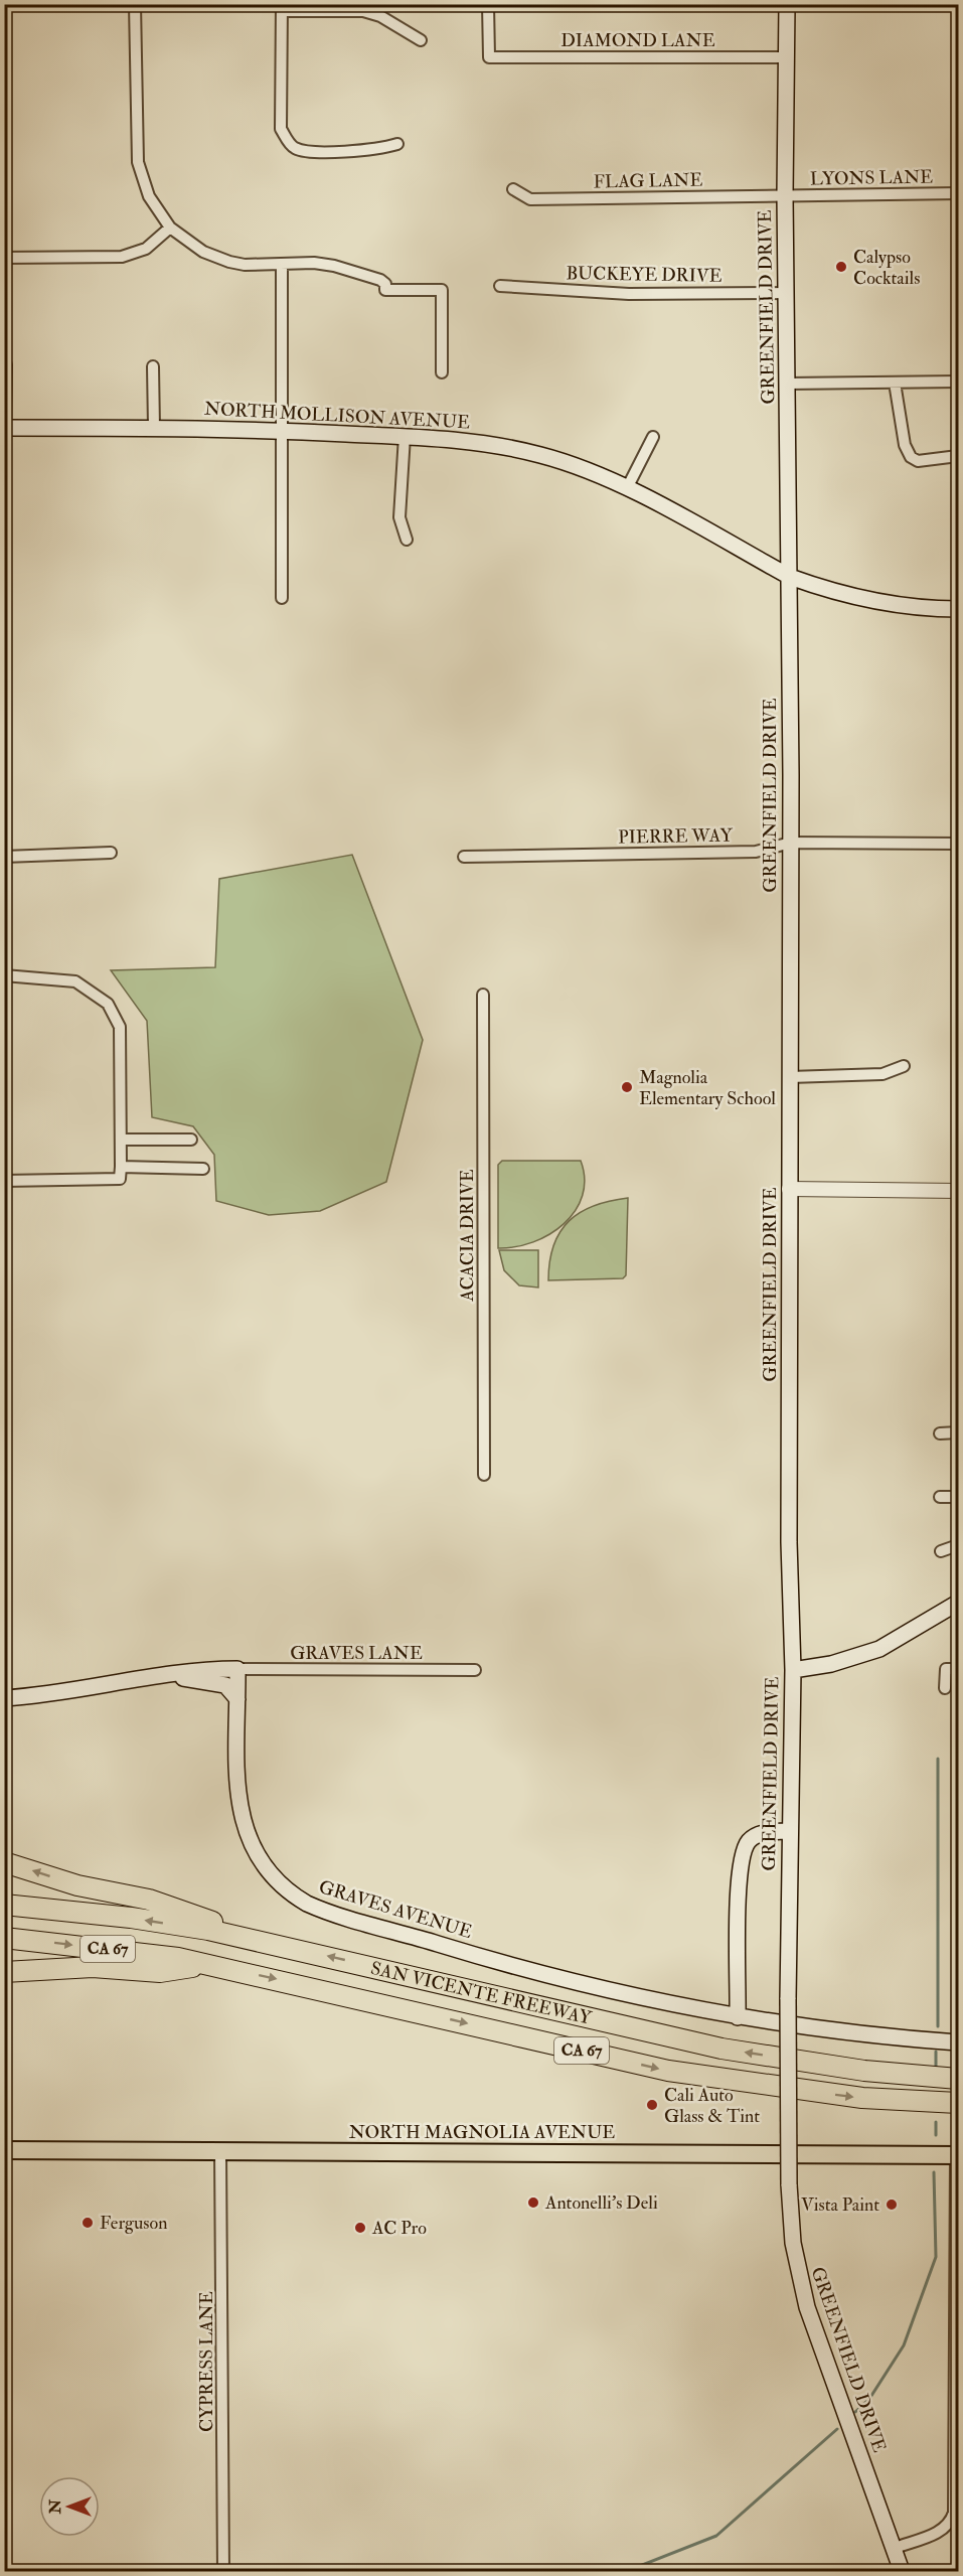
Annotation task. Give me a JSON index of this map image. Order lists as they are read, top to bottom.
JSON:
{
  "streets": {
    "highway": ["CA 67", "SAN VICENTE FREEWAY"],
    "main road": [
      "GREENFIELD DRIVE",
      "NORTH MOLLISON AVENUE",
      "GRAVES AVENUE",
      "NORTH MAGNOLIA AVENUE"
    ],
    "street": [
      "DIAMOND LANE",
      "LYONS LANE",
      "FLAG LANE",
      "BUCKEYE DRIVE",
      "PIERRE WAY",
      "ACACIA DRIVE",
      "GRAVES LANE",
      "CYPRESS LANE"
    ]
  },
  "crossings": [
    ["DIAMOND LANE", "GREENFIELD DRIVE"],
    ["LYONS LANE", "FLAG LANE"],
    ["LYONS LANE", "GREENFIELD DRIVE"],
    ["FLAG LANE", "GREENFIELD DRIVE"],
    ["BUCKEYE DRIVE", "GREENFIELD DRIVE"],
    ["GREENFIELD DRIVE", "NORTH MOLLISON AVENUE"],
    ["GREENFIELD DRIVE", "PIERRE WAY"],
    ["GRAVES LANE", "GRAVES AVENUE"],
    ["NORTH MAGNOLIA AVENUE", "CYPRESS LANE"]
  ],
  "places": [
    "Calypso Cocktails",
    "Magnolia Elementary School",
    "Cali Auto Glass & Tint",
    "Antonelli's Deli",
    "Vista Paint",
    "Ferguson",
    "AC Pro"
  ],
  "north": "left"
}
